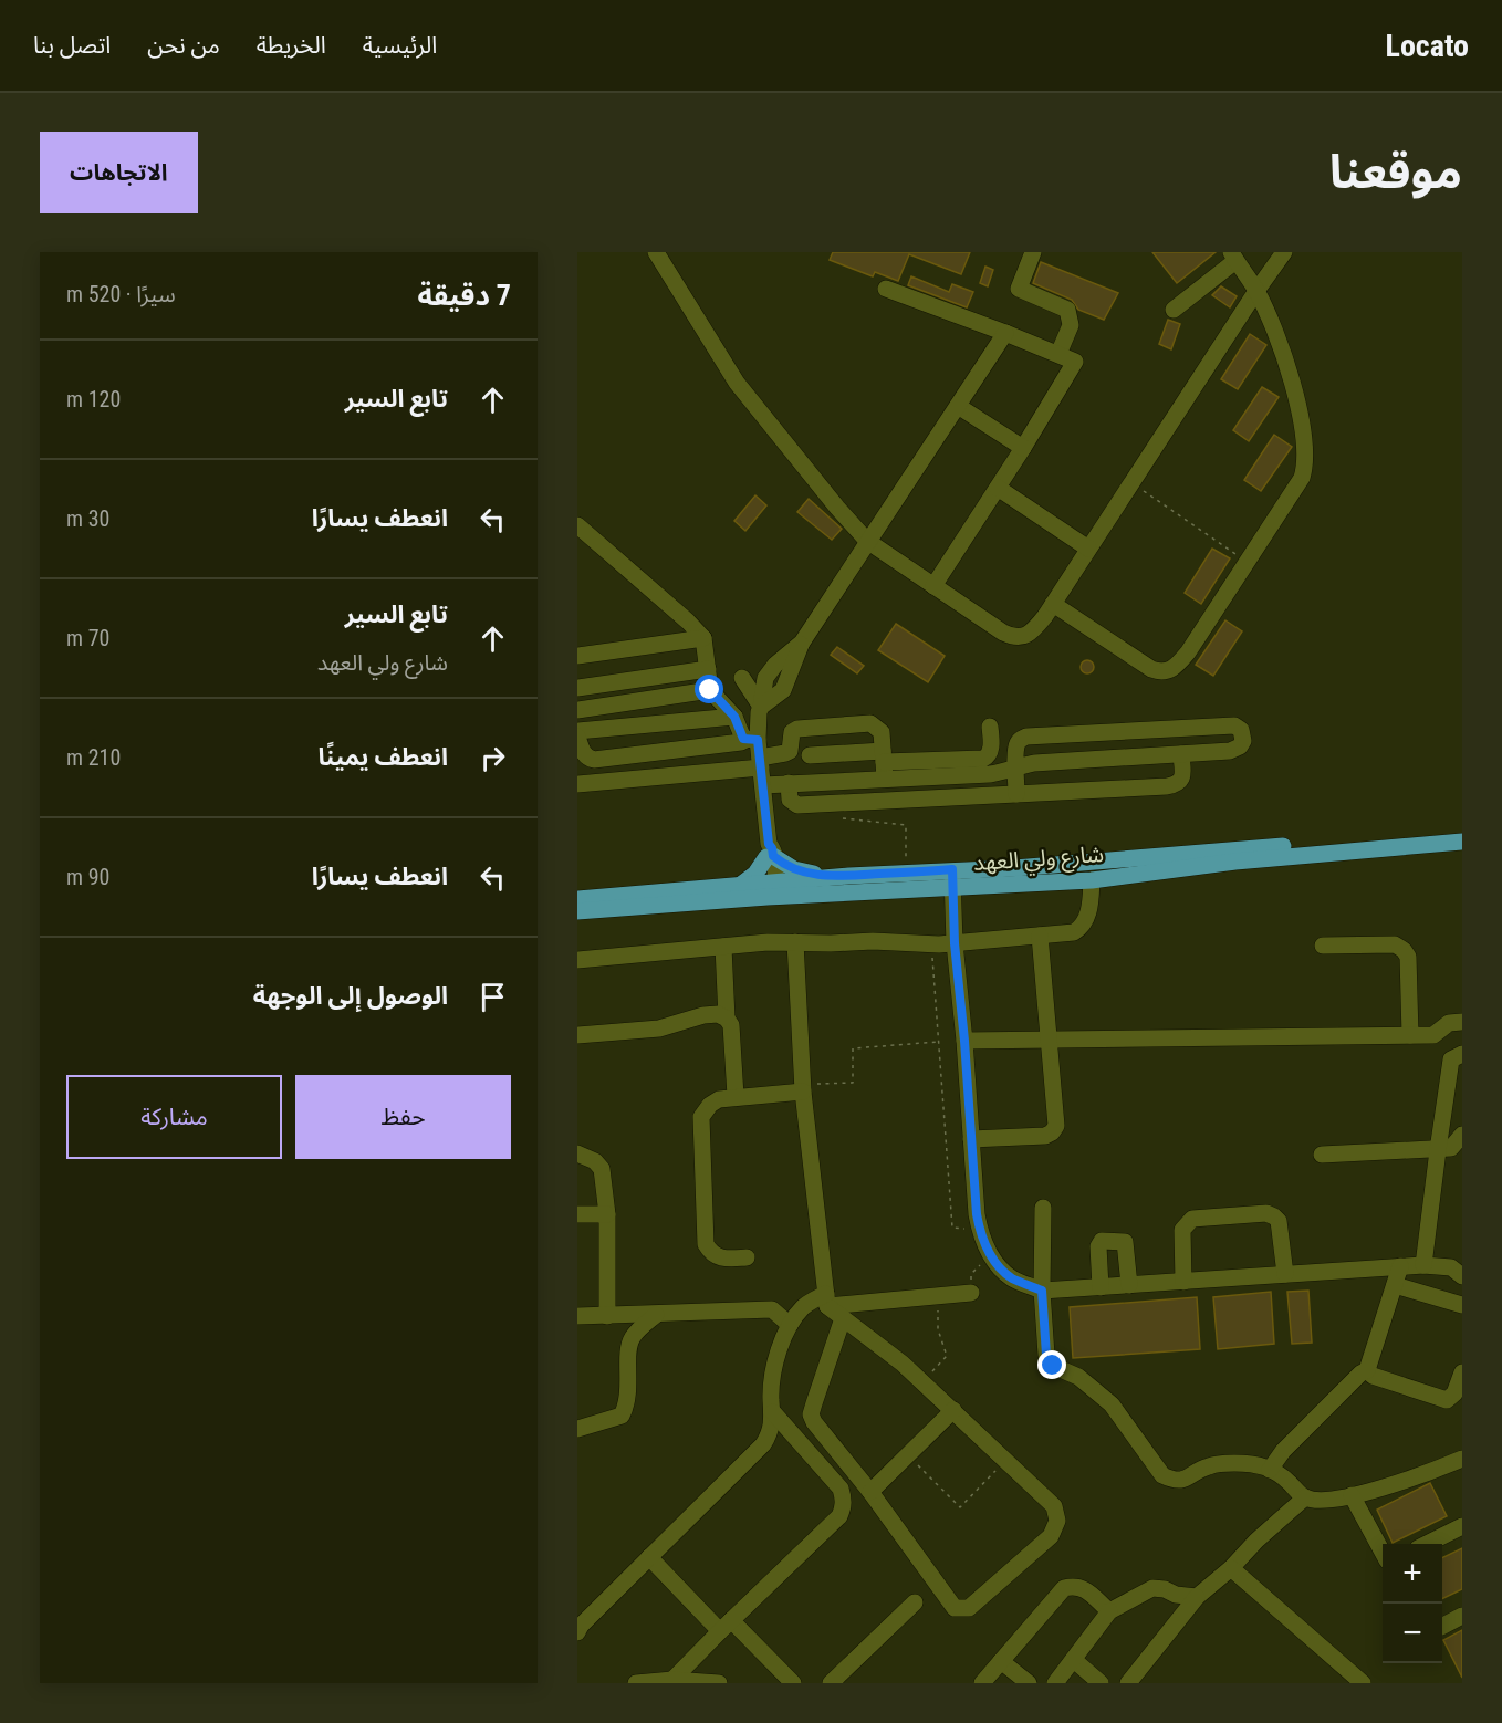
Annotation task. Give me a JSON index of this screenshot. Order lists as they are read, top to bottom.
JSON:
{
  "streets": {
    "main road": ["شارع ولي العهد"]
  },
  "page": {
    "header": "Locato",
    "nav": [
      "الرئيسية",
      "الخريطة",
      "من نحن",
      "اتصل بنا"
    ],
    "title": "موقعنا",
    "buttons": [
      "الاتجاهات",
      ["حفظ", "مشاركة"]
    ],
    "heading": ["7 دقيقة", "سيرًا · 520 m"],
    "list": [
      ["تابع السير", "120 m"],
      ["انعطف يسارًا", "30 m"],
      ["تابع السير", "شارع ولي العهد", "70 m"],
      ["انعطف يمينًا", "210 m"],
      ["انعطف يسارًا", "90 m"],
      "الوصول إلى الوجهة"
    ],
    "map_buttons": ["+", "−"]
  }
}
